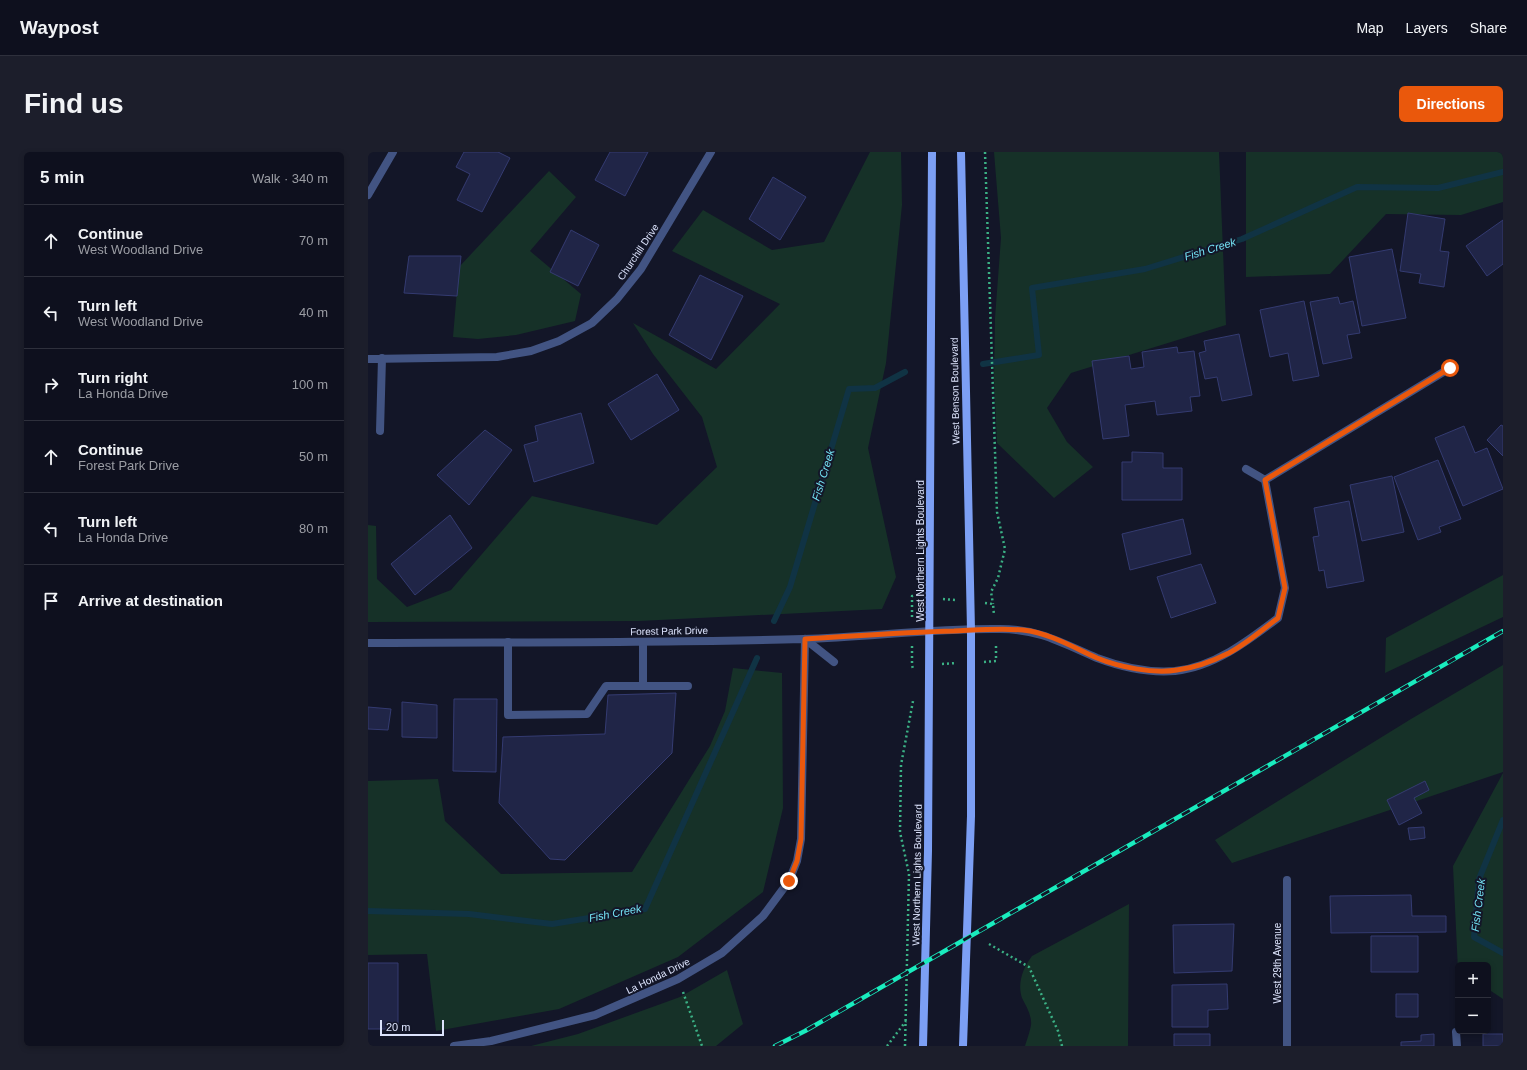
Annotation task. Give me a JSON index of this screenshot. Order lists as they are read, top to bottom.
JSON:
{
  "streets": {
    "main road": ["West Benson Boulevard", "West Northern Lights Boulevard"],
    "street": [
      "Churchill Drive",
      "Forest Park Drive",
      "West 29th Avenue",
      "La Honda Drive"
    ]
  },
  "crossings": [
    ["West Benson Boulevard", "Forest Park Drive"],
    ["West Northern Lights Boulevard", "Forest Park Drive"],
    ["Forest Park Drive", "La Honda Drive"]
  ],
  "water": ["Fish Creek"],
  "scale_bar": "20 m",
  "page": {
    "header": "Waypost",
    "nav": ["Map", "Layers", "Share"],
    "buttons": "Directions",
    "title": "Find us",
    "heading": ["5 min", "Walk · 340 m"],
    "list": [
      ["Continue", "West Woodland Drive", "70 m"],
      ["Turn left", "West Woodland Drive", "40 m"],
      ["Turn right", "La Honda Drive", "100 m"],
      ["Continue", "Forest Park Drive", "50 m"],
      ["Turn left", "La Honda Drive", "80 m"],
      "Arrive at destination"
    ],
    "map_buttons": ["+", "−"],
    "scale": "20 m"
  }
}
